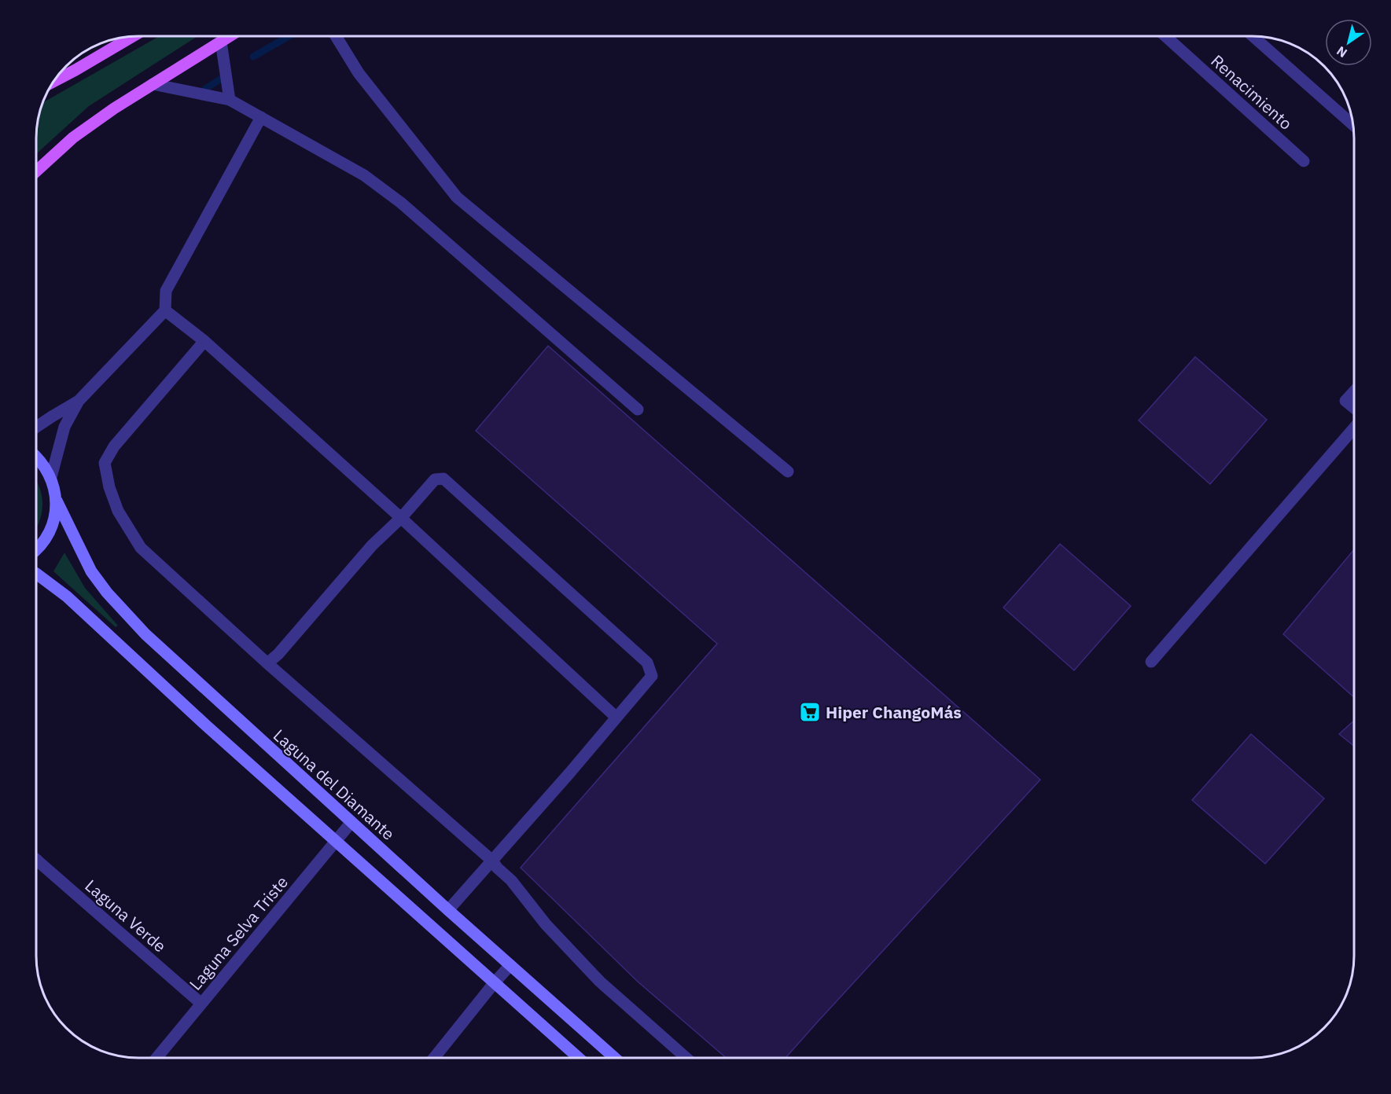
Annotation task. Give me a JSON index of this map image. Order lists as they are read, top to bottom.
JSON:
{
  "streets": {
    "street": [
      "Renacimiento",
      "Laguna del Diamante",
      "Laguna Verde",
      "Laguna Selva Triste"
    ]
  },
  "crossings": [
    ["Laguna del Diamante", "Laguna Selva Triste"],
    ["Laguna Verde", "Laguna Selva Triste"]
  ],
  "places": {
    "supermarket": ["Hiper ChangoMás"]
  },
  "north": "bottom left"
}
